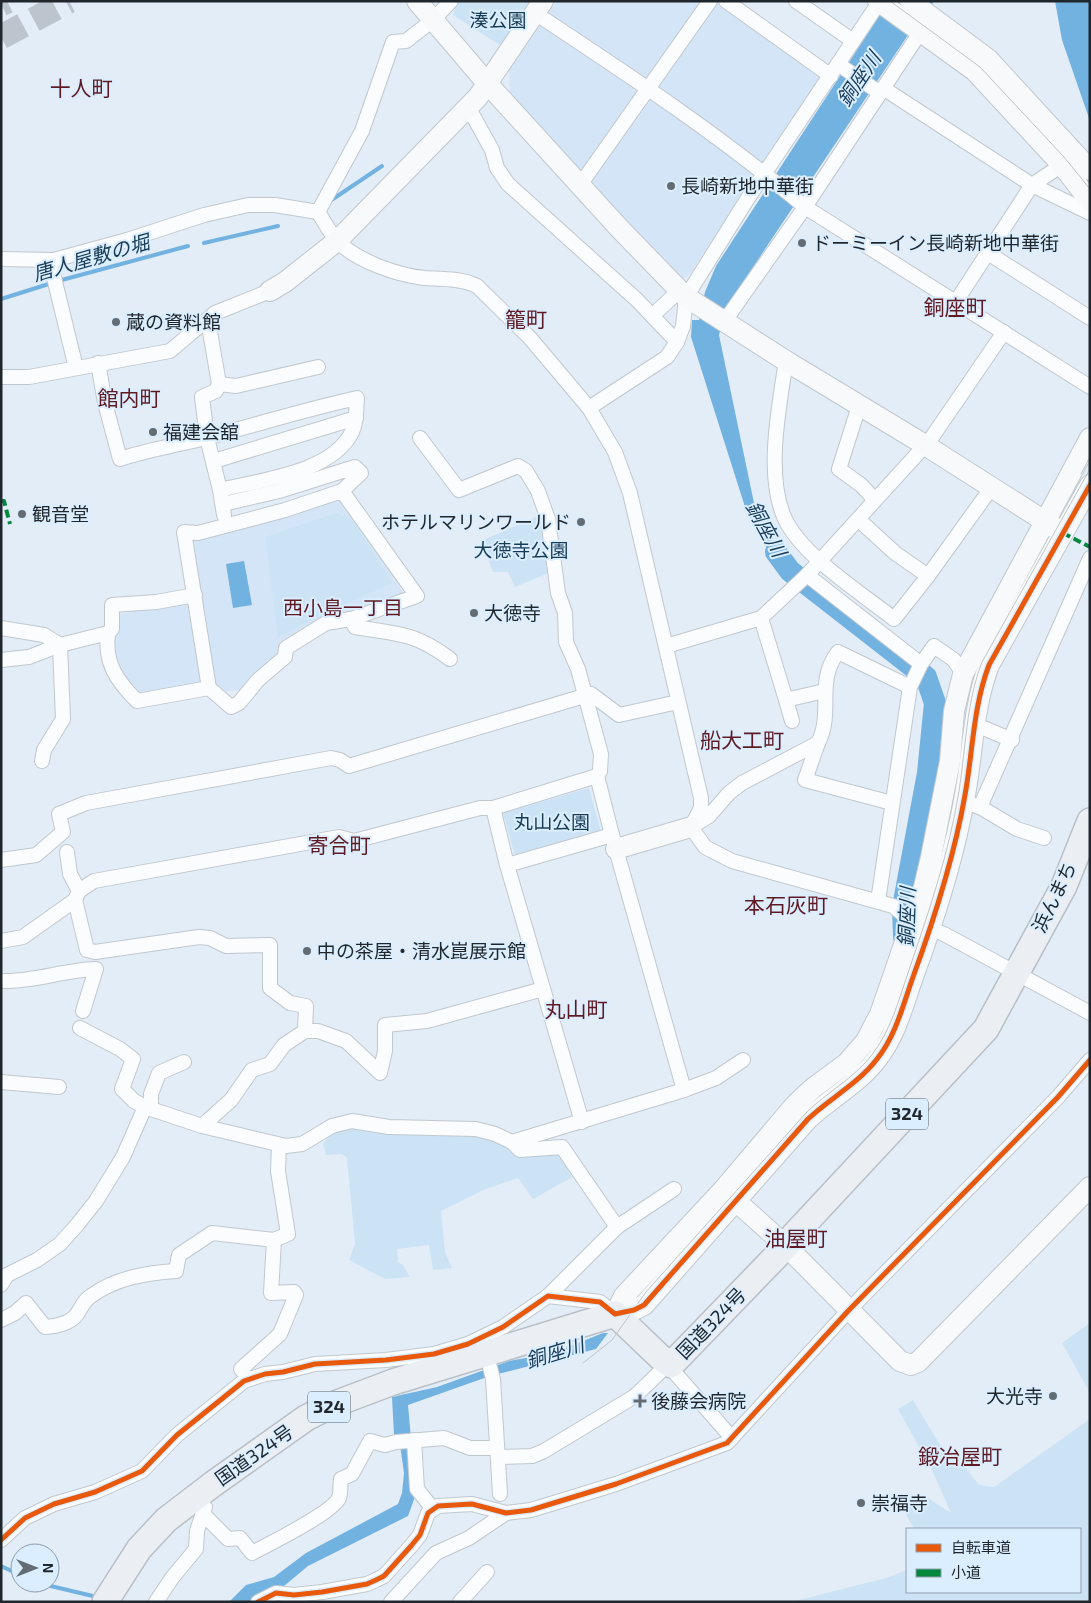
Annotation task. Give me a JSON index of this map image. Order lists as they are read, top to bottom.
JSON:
{
  "streets": {
    "highway": ["浜んまち", "324", "国道324号"]
  },
  "crossings": [
    ["浜んまち", "国道324号"]
  ],
  "districts": [
    "十人町",
    "銅座町",
    "籠町",
    "館内町",
    "西小島一丁目",
    "船大工町",
    "寄合町",
    "本石灰町",
    "丸山町",
    "油屋町",
    "鍛冶屋町"
  ],
  "water": ["銅座川", "唐人屋敷の堀"],
  "parks": ["湊公園", "大徳寺公園", "丸山公園"],
  "places": {
    "other": [
      "長崎新地中華街",
      "ドーミーイン長崎新地中華街",
      "蔵の資料館",
      "福建会舘",
      "観音堂",
      "ホテルマリンワールド",
      "大徳寺",
      "中の茶屋・清水崑展示館",
      "大光寺",
      "崇福寺"
    ],
    "health": ["後藤会病院"]
  },
  "legend": ["自転車道", "小道"],
  "north": "right"
}
